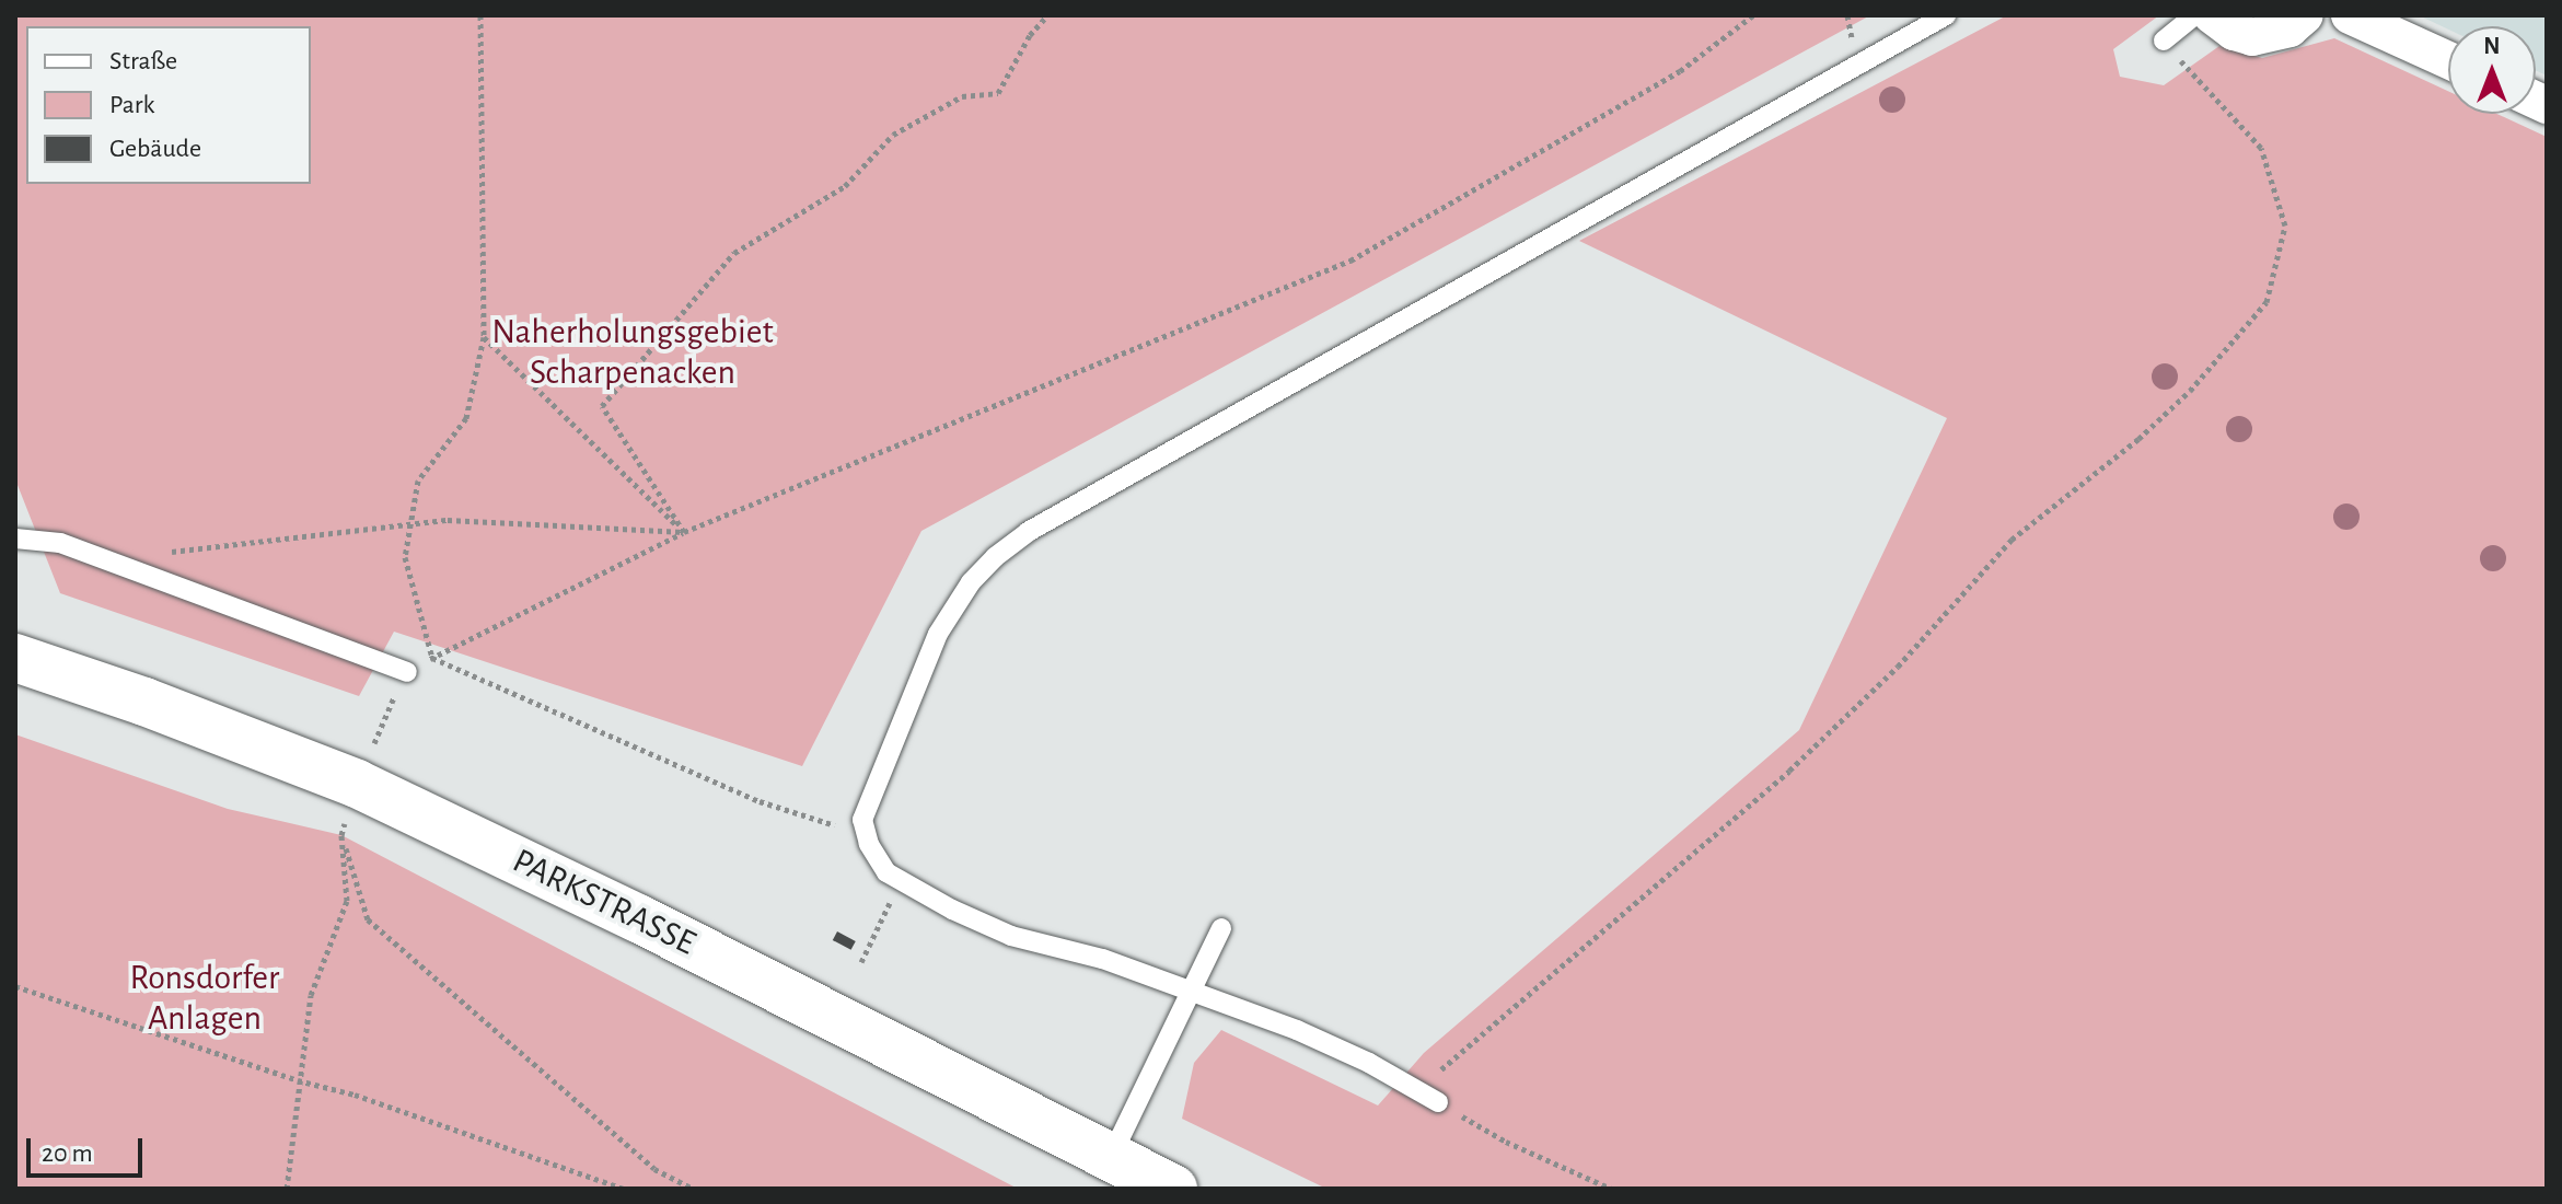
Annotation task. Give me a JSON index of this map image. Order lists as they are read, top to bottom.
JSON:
{
  "streets": {
    "main road": ["PARKSTRASSE"]
  },
  "parks": ["Naherholungsgebiet Scharpenacken", "Ronsdorfer Anlagen"],
  "legend": ["Straße", "Park", "Gebäude"],
  "scale_bar": "20 m",
  "north": "top"
}
